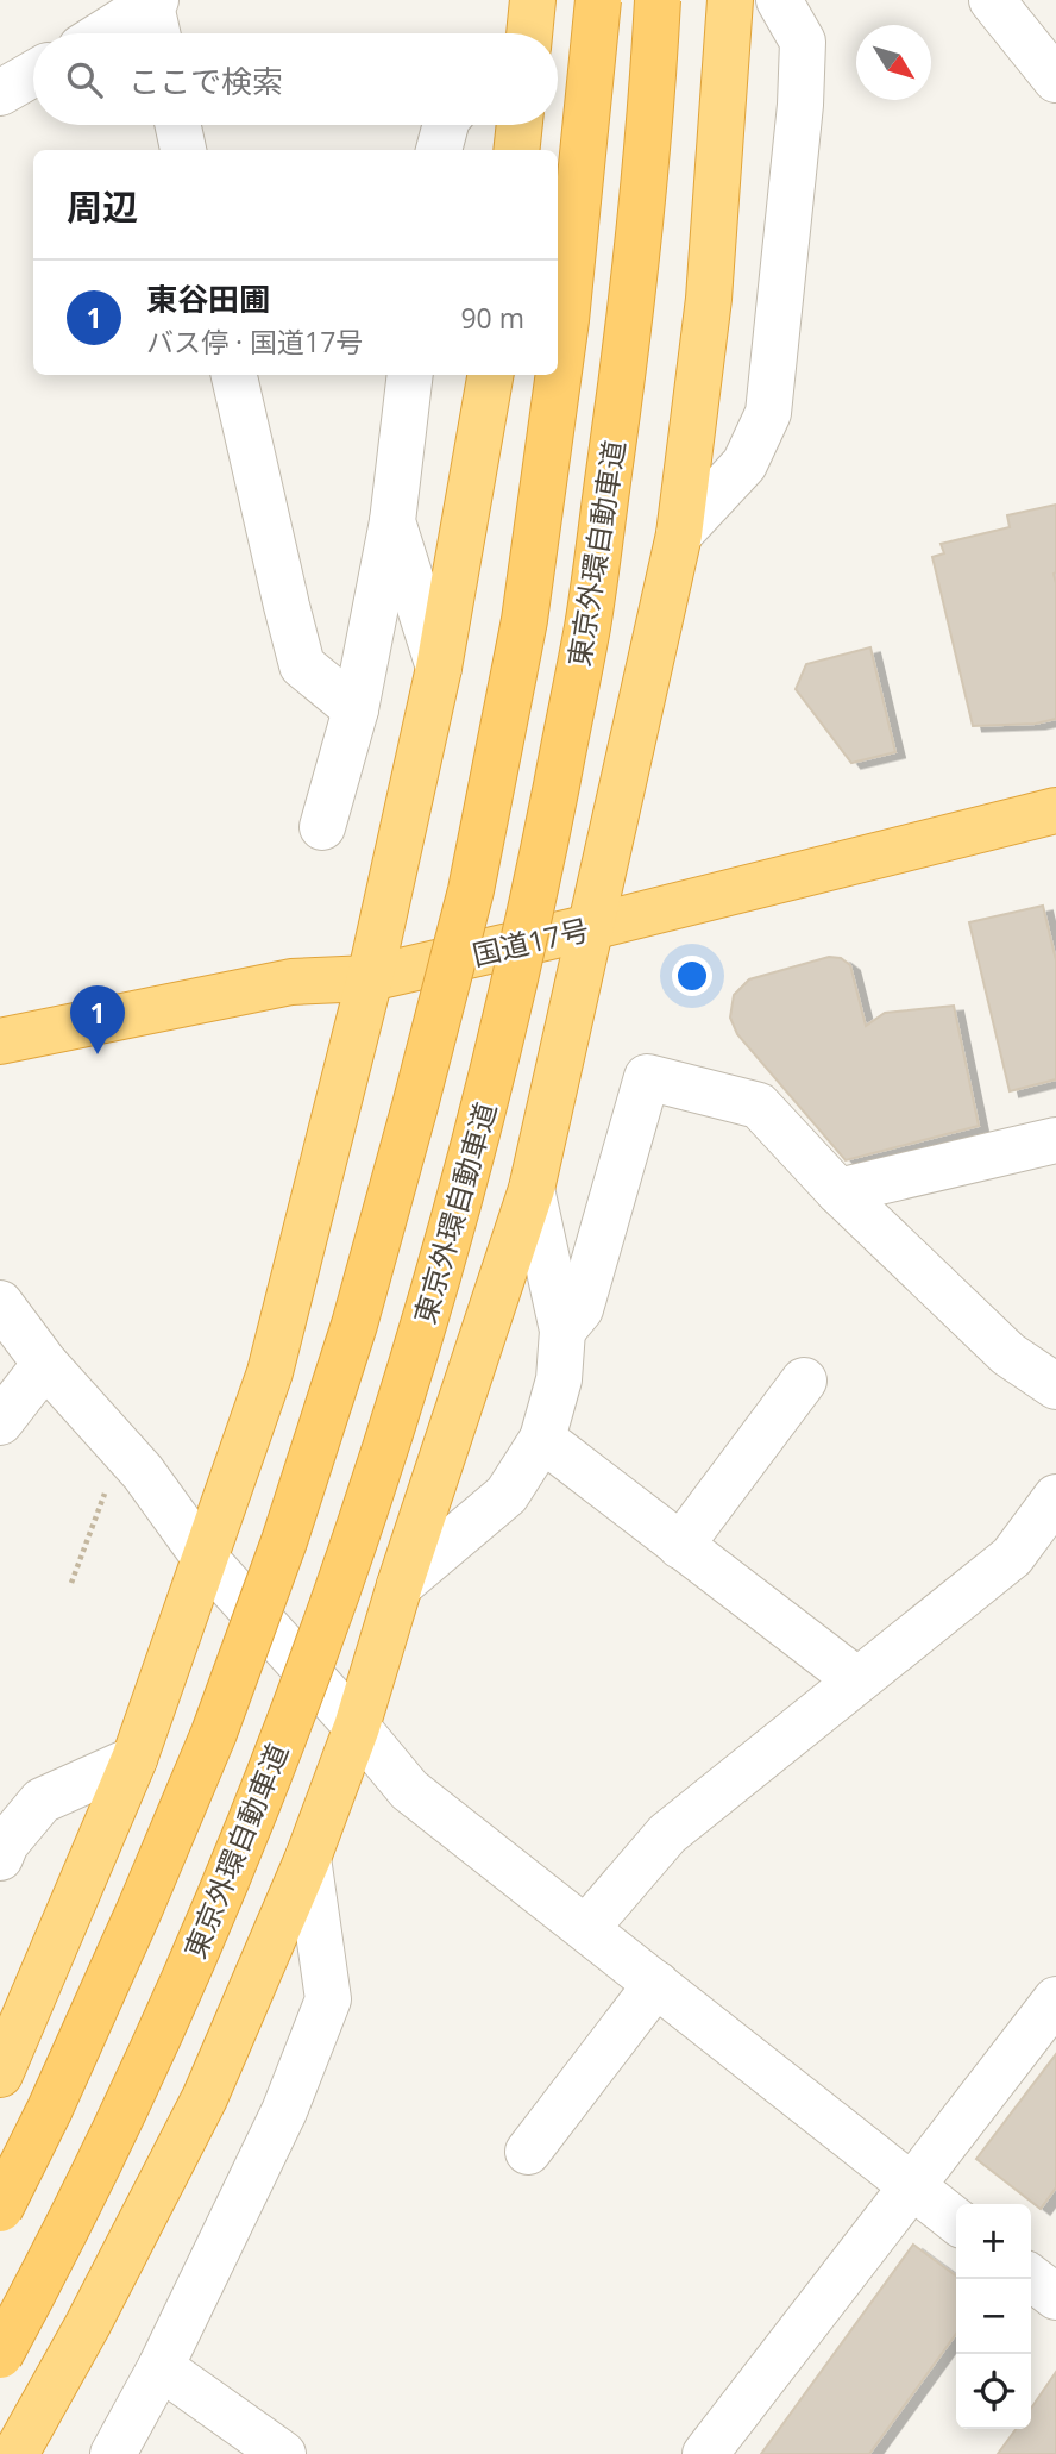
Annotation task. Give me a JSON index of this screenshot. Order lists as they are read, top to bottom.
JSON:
{
  "streets": {
    "highway": ["東京外環自動車道", "国道17号"]
  },
  "north": "bottom right",
  "page": {
    "search": "ここで検索",
    "heading": "周辺",
    "list": [
      {
        "mark": "1",
        "name": "東谷田圃",
        "note": "バス停 · 国道17号",
        "value": "90 m"
      }
    ],
    "pins": "1",
    "map_buttons": ["+", "−"]
  }
}
